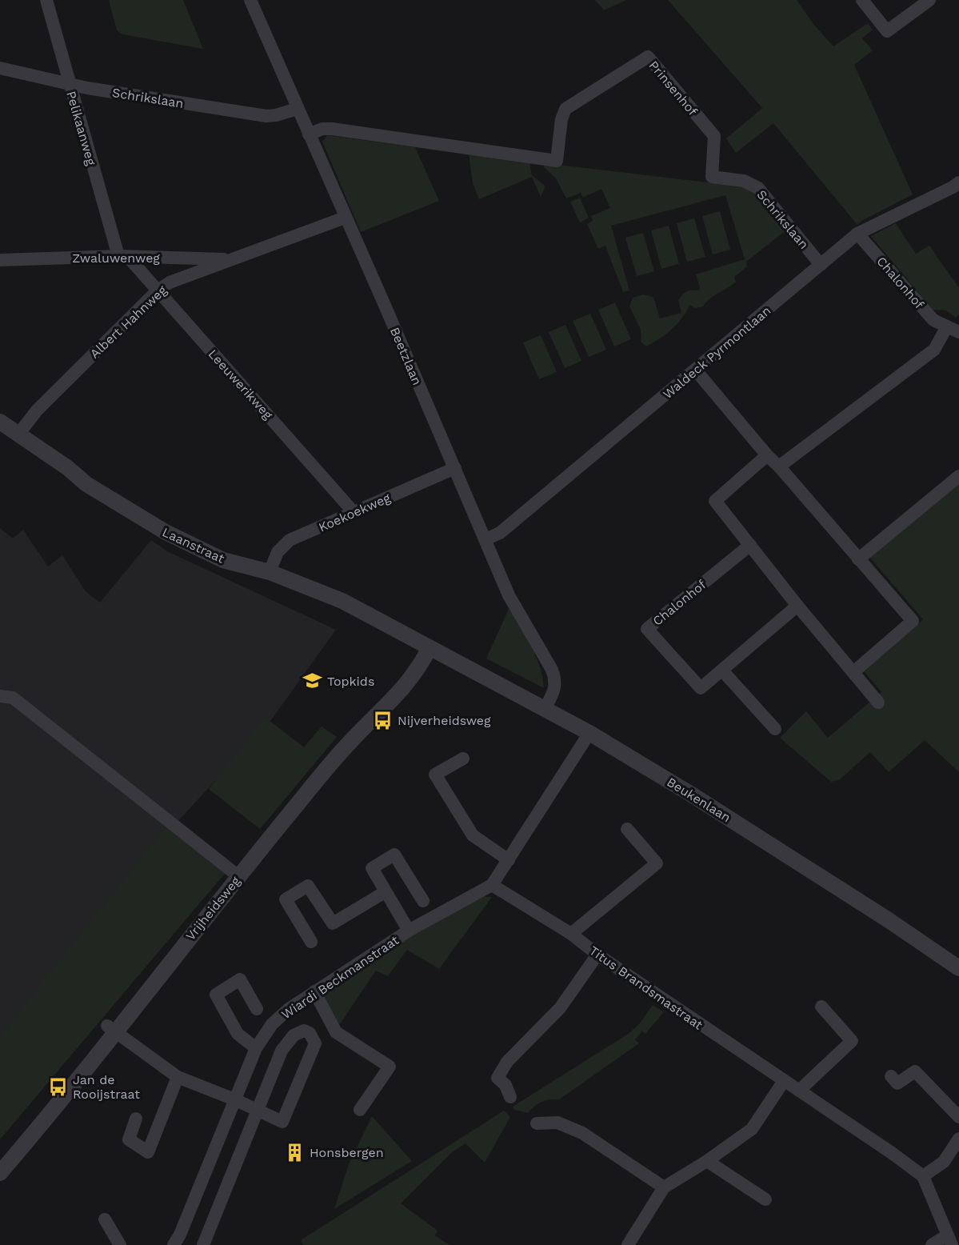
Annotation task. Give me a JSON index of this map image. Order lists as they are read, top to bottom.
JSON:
{
  "streets": {
    "street": [
      "Prinsenhof",
      "Schrikslaan",
      "Pelikaanweg",
      "Zwaluwenweg",
      "Chalonhof",
      "Albert Hahnweg",
      "Waldeck Pyrmontlaan",
      "Beetzlaan",
      "Leeuwerikweg",
      "Koekoekweg",
      "Laanstraat",
      "Beukenlaan",
      "Vrijheidsweg",
      "Wiardi Beckmanstraat",
      "Titus Brandsmastraat"
    ]
  },
  "crossings": [
    ["Prinsenhof", "Schrikslaan"],
    ["Prinsenhof", "Beetzlaan"],
    ["Schrikslaan", "Pelikaanweg"],
    ["Schrikslaan", "Waldeck Pyrmontlaan"],
    ["Schrikslaan", "Beetzlaan"],
    ["Pelikaanweg", "Zwaluwenweg"],
    ["Pelikaanweg", "Leeuwerikweg"],
    ["Zwaluwenweg", "Albert Hahnweg"],
    ["Zwaluwenweg", "Leeuwerikweg"],
    ["Chalonhof", "Waldeck Pyrmontlaan"],
    ["Albert Hahnweg", "Beetzlaan"],
    ["Albert Hahnweg", "Leeuwerikweg"],
    ["Albert Hahnweg", "Laanstraat"],
    ["Waldeck Pyrmontlaan", "Beetzlaan"],
    ["Beetzlaan", "Koekoekweg"],
    ["Beetzlaan", "Beukenlaan"],
    ["Leeuwerikweg", "Koekoekweg"],
    ["Koekoekweg", "Laanstraat"],
    ["Laanstraat", "Beukenlaan"],
    ["Laanstraat", "Vrijheidsweg"],
    ["Beukenlaan", "Vrijheidsweg"],
    ["Beukenlaan", "Wiardi Beckmanstraat"],
    ["Wiardi Beckmanstraat", "Titus Brandsmastraat"]
  ],
  "places": {
    "school or university": ["Topkids"],
    "bus stop": ["Nijverheidsweg", "Jan de Rooijstraat"],
    "building": ["Honsbergen"]
  }
}
